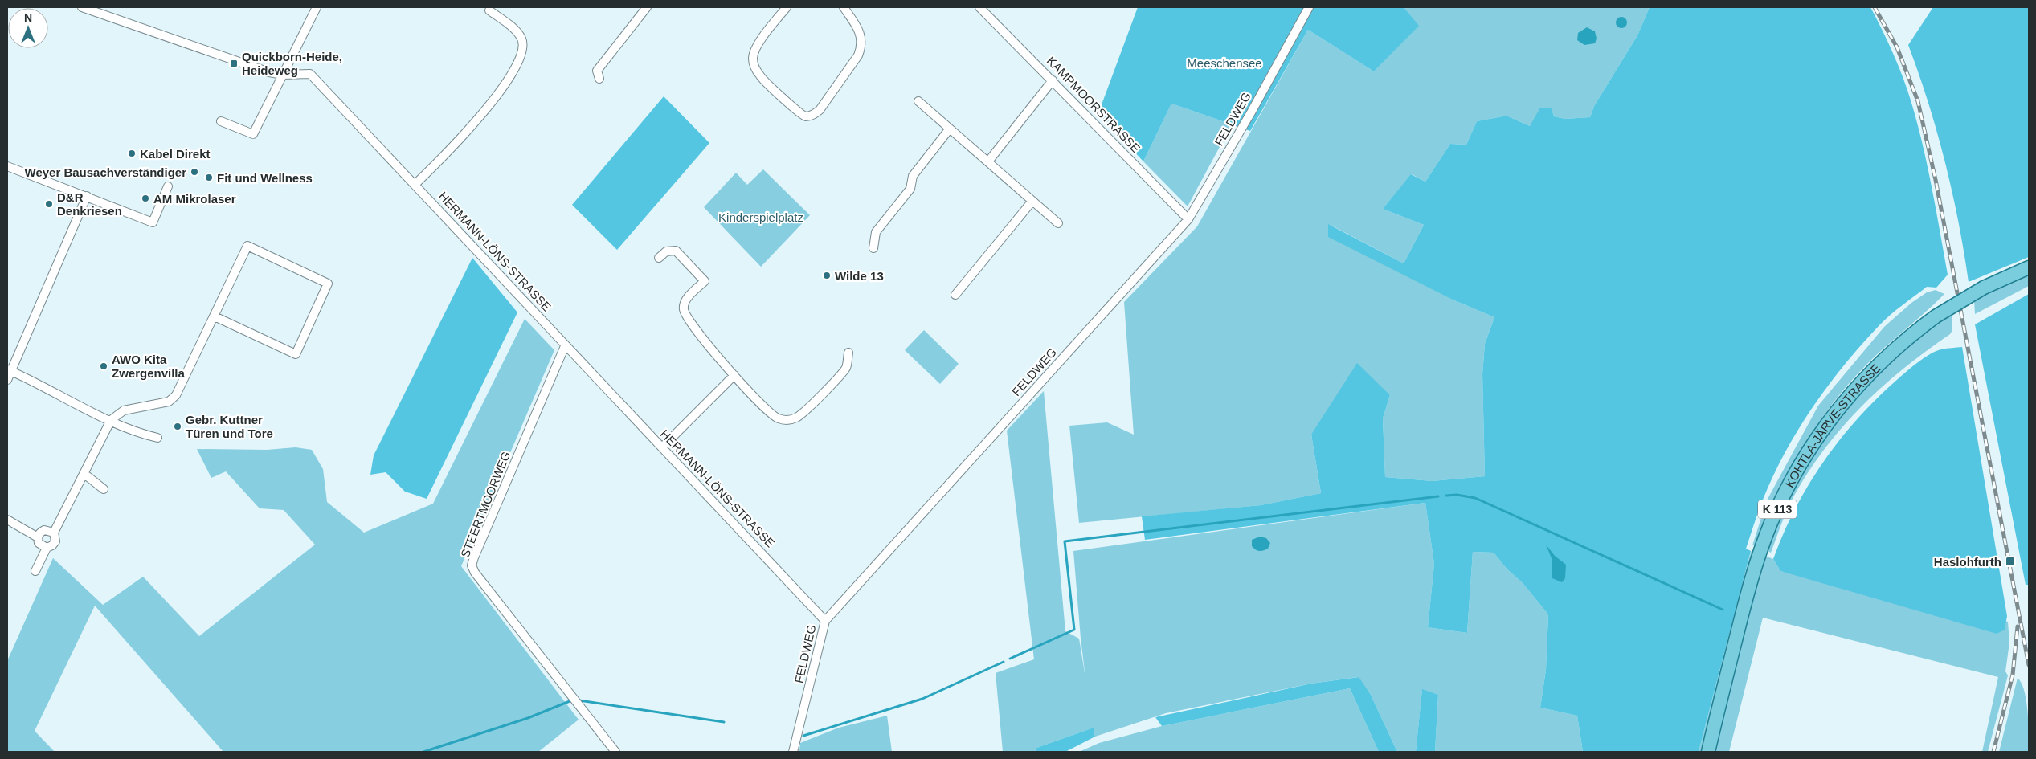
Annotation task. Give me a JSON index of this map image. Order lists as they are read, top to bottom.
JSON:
{
  "streets": {
    "main road": ["KOHTLA-JÄRVE-STRASSE", "K 113"],
    "street": [
      "KAMPMOORSTRASSE",
      "FELDWEG",
      "HERMANN-LÖNS-STRASSE",
      "STEERTMOORWEG"
    ]
  },
  "crossings": [
    ["KAMPMOORSTRASSE", "FELDWEG"],
    ["FELDWEG", "HERMANN-LÖNS-STRASSE"],
    ["HERMANN-LÖNS-STRASSE", "STEERTMOORWEG"]
  ],
  "parks": ["Meeschensee", "Kinderspielplatz"],
  "places": {
    "transit": ["Quickborn-Heide, Heideweg", "Haslohfurth"],
    "other": [
      "Kabel Direkt",
      "Weyer Bausachverständiger",
      "Fit und Wellness",
      "AM Mikrolaser",
      "D&R Denkriesen",
      "Wilde 13",
      "AWO Kita Zwergenvilla",
      "Gebr. Kuttner Türen und Tore"
    ]
  },
  "north": "top"
}
